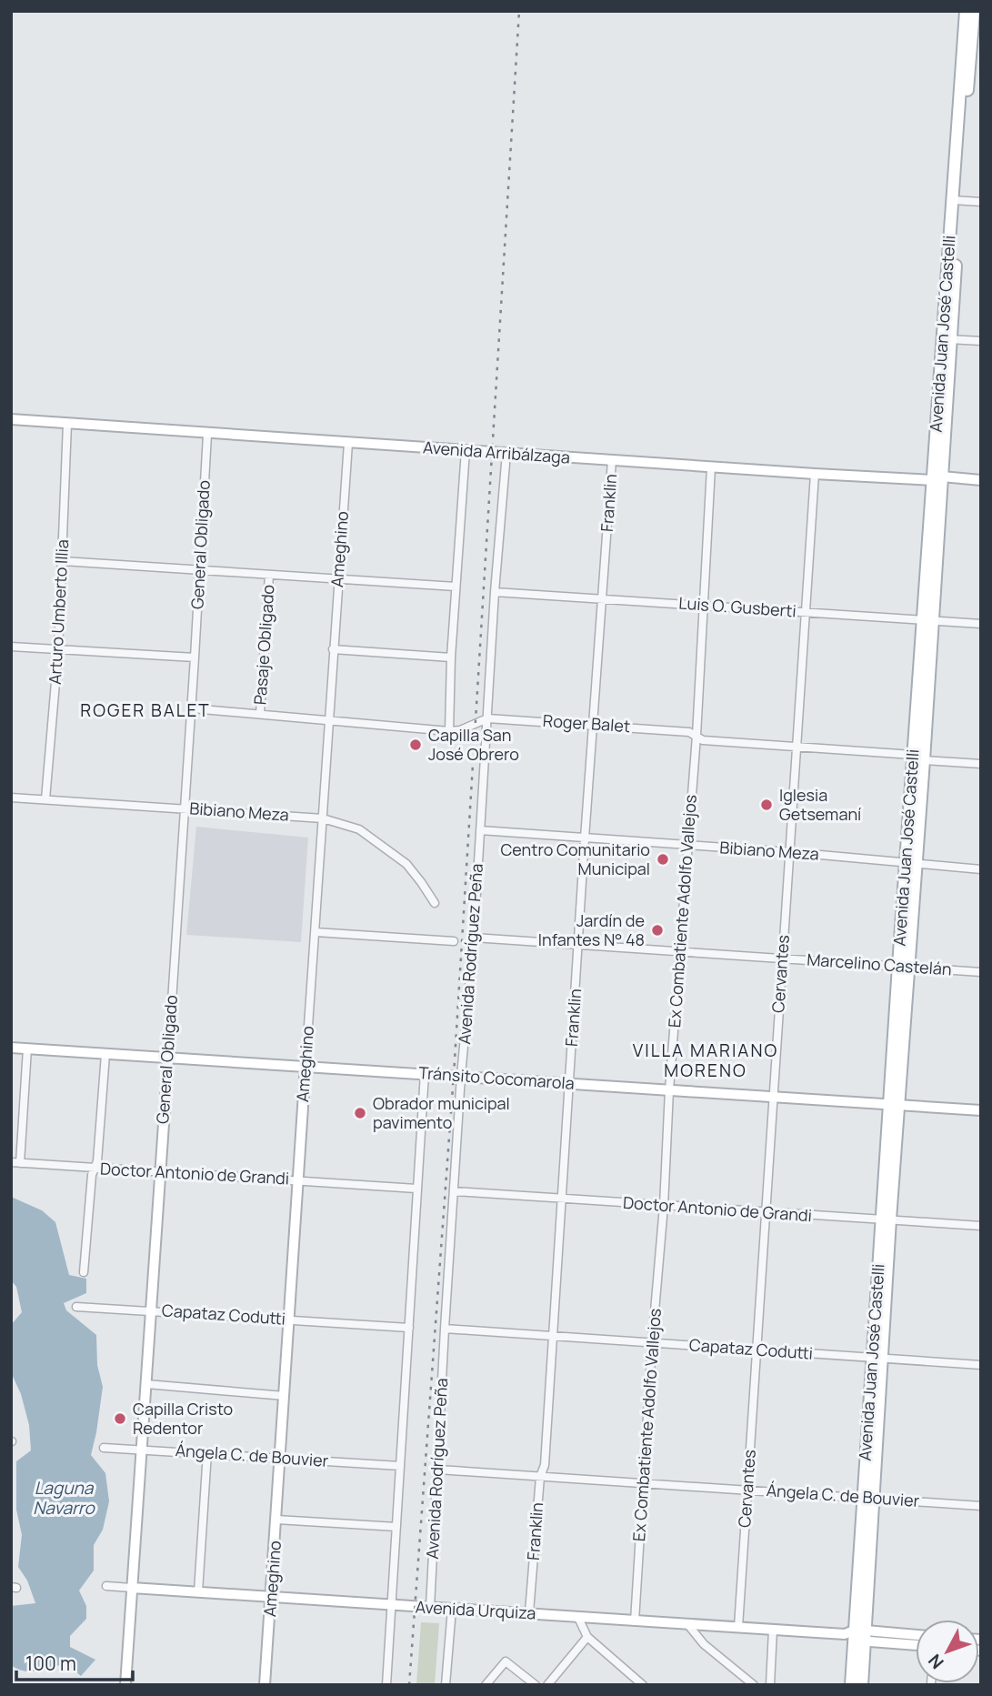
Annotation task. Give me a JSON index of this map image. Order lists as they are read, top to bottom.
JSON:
{
  "streets": {
    "main road": ["Avenida Juan José Castelli"],
    "street": [
      "Avenida Arribálzaga",
      "Franklin",
      "General Obligado",
      "Ameghino",
      "Luis O. Gusberti",
      "Arturo Umberto Illia",
      "Pasaje Obligado",
      "Roger Balet",
      "Bibiano Meza",
      "Ex Combatiente Adolfo Vallejos",
      "Avenida Rodríguez Peña",
      "Marcelino Castelán",
      "Cervantes",
      "Tránsito Cocomarola",
      "Doctor Antonio de Grandi",
      "Capataz Codutti",
      "Ángela C. de Bouvier",
      "Avenida Urquiza"
    ]
  },
  "crossings": [
    ["Avenida Juan José Castelli", "Avenida Arribálzaga"],
    ["Avenida Juan José Castelli", "Luis O. Gusberti"],
    ["Avenida Juan José Castelli", "Roger Balet"],
    ["Avenida Juan José Castelli", "Bibiano Meza"],
    ["Avenida Juan José Castelli", "Marcelino Castelán"],
    ["Avenida Juan José Castelli", "Tránsito Cocomarola"],
    ["Avenida Juan José Castelli", "Doctor Antonio de Grandi"],
    ["Avenida Juan José Castelli", "Capataz Codutti"],
    ["Avenida Juan José Castelli", "Ángela C. de Bouvier"],
    ["Avenida Juan José Castelli", "Avenida Urquiza"],
    ["Avenida Arribálzaga", "Franklin"],
    ["Avenida Arribálzaga", "General Obligado"],
    ["Avenida Arribálzaga", "Ameghino"],
    ["Avenida Arribálzaga", "Arturo Umberto Illia"],
    ["Avenida Arribálzaga", "Ex Combatiente Adolfo Vallejos"],
    ["Avenida Arribálzaga", "Avenida Rodríguez Peña"],
    ["Avenida Arribálzaga", "Cervantes"],
    ["Franklin", "Luis O. Gusberti"],
    ["Franklin", "Roger Balet"],
    ["Franklin", "Bibiano Meza"],
    ["Franklin", "Marcelino Castelán"],
    ["Franklin", "Tránsito Cocomarola"],
    ["Franklin", "Doctor Antonio de Grandi"],
    ["Franklin", "Capataz Codutti"],
    ["Franklin", "Ángela C. de Bouvier"],
    ["Franklin", "Avenida Urquiza"],
    ["General Obligado", "Roger Balet"],
    ["General Obligado", "Bibiano Meza"],
    ["General Obligado", "Tránsito Cocomarola"],
    ["General Obligado", "Doctor Antonio de Grandi"],
    ["General Obligado", "Capataz Codutti"],
    ["General Obligado", "Ángela C. de Bouvier"],
    ["General Obligado", "Avenida Urquiza"],
    ["Ameghino", "Roger Balet"],
    ["Ameghino", "Bibiano Meza"],
    ["Ameghino", "Tránsito Cocomarola"],
    ["Ameghino", "Doctor Antonio de Grandi"],
    ["Ameghino", "Capataz Codutti"],
    ["Ameghino", "Ángela C. de Bouvier"],
    ["Ameghino", "Avenida Urquiza"],
    ["Luis O. Gusberti", "Ex Combatiente Adolfo Vallejos"],
    ["Luis O. Gusberti", "Avenida Rodríguez Peña"],
    ["Luis O. Gusberti", "Cervantes"],
    ["Arturo Umberto Illia", "Bibiano Meza"],
    ["Pasaje Obligado", "Roger Balet"],
    ["Roger Balet", "Ex Combatiente Adolfo Vallejos"],
    ["Roger Balet", "Avenida Rodríguez Peña"],
    ["Roger Balet", "Cervantes"],
    ["Bibiano Meza", "Ex Combatiente Adolfo Vallejos"],
    ["Bibiano Meza", "Avenida Rodríguez Peña"],
    ["Bibiano Meza", "Cervantes"],
    ["Ex Combatiente Adolfo Vallejos", "Marcelino Castelán"],
    ["Ex Combatiente Adolfo Vallejos", "Tránsito Cocomarola"],
    ["Ex Combatiente Adolfo Vallejos", "Doctor Antonio de Grandi"],
    ["Ex Combatiente Adolfo Vallejos", "Capataz Codutti"],
    ["Ex Combatiente Adolfo Vallejos", "Ángela C. de Bouvier"],
    ["Ex Combatiente Adolfo Vallejos", "Avenida Urquiza"],
    ["Avenida Rodríguez Peña", "Marcelino Castelán"],
    ["Avenida Rodríguez Peña", "Tránsito Cocomarola"],
    ["Avenida Rodríguez Peña", "Doctor Antonio de Grandi"],
    ["Avenida Rodríguez Peña", "Capataz Codutti"],
    ["Avenida Rodríguez Peña", "Ángela C. de Bouvier"],
    ["Avenida Rodríguez Peña", "Avenida Urquiza"],
    ["Marcelino Castelán", "Cervantes"],
    ["Cervantes", "Tránsito Cocomarola"],
    ["Cervantes", "Doctor Antonio de Grandi"],
    ["Cervantes", "Capataz Codutti"],
    ["Cervantes", "Ángela C. de Bouvier"],
    ["Cervantes", "Avenida Urquiza"]
  ],
  "districts": ["ROGER BALET", "VILLA MARIANO MORENO"],
  "water": ["Laguna Navarro"],
  "places": [
    "Capilla San José Obrero",
    "Iglesia Getsemaní",
    "Centro Comunitario Municipal",
    "Jardín de Infantes N° 48",
    "Obrador municipal pavimento",
    "Capilla Cristo Redentor"
  ],
  "scale_bar": "100 m",
  "north": "bottom left"
}
